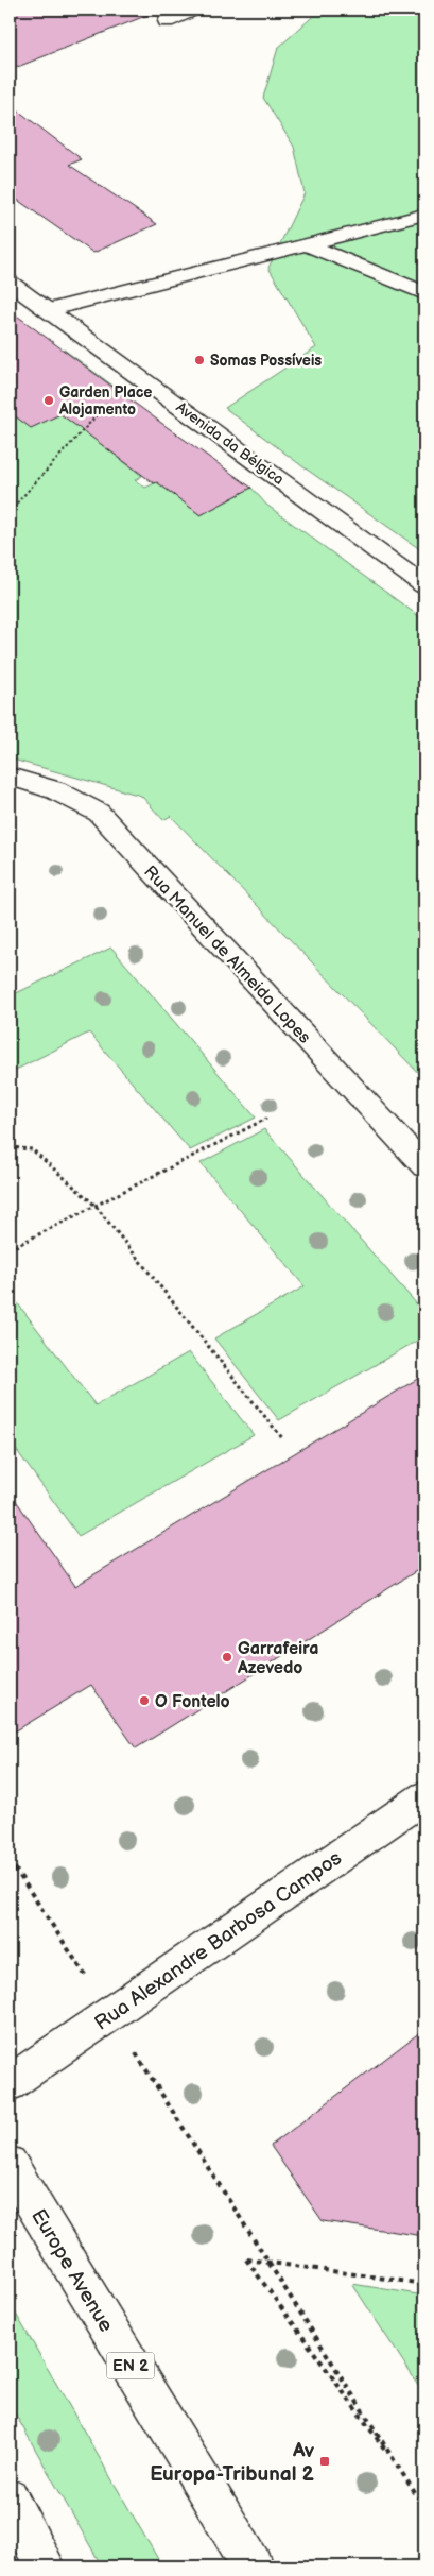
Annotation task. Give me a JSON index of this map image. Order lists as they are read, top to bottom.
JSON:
{
  "streets": {
    "main road": [
      "Avenida da Bélgica",
      "Rua Manuel de Almeida Lopes",
      "Rua Alexandre Barbosa Campos",
      "Europe Avenue",
      "EN 2"
    ]
  },
  "places": {
    "other": [
      "Somas Possíveis",
      "Garden Place Alojamento",
      "Garrafeira Azevedo",
      "O Fontelo"
    ],
    "transit": ["Av Europa-Tribunal 2"]
  }
}
